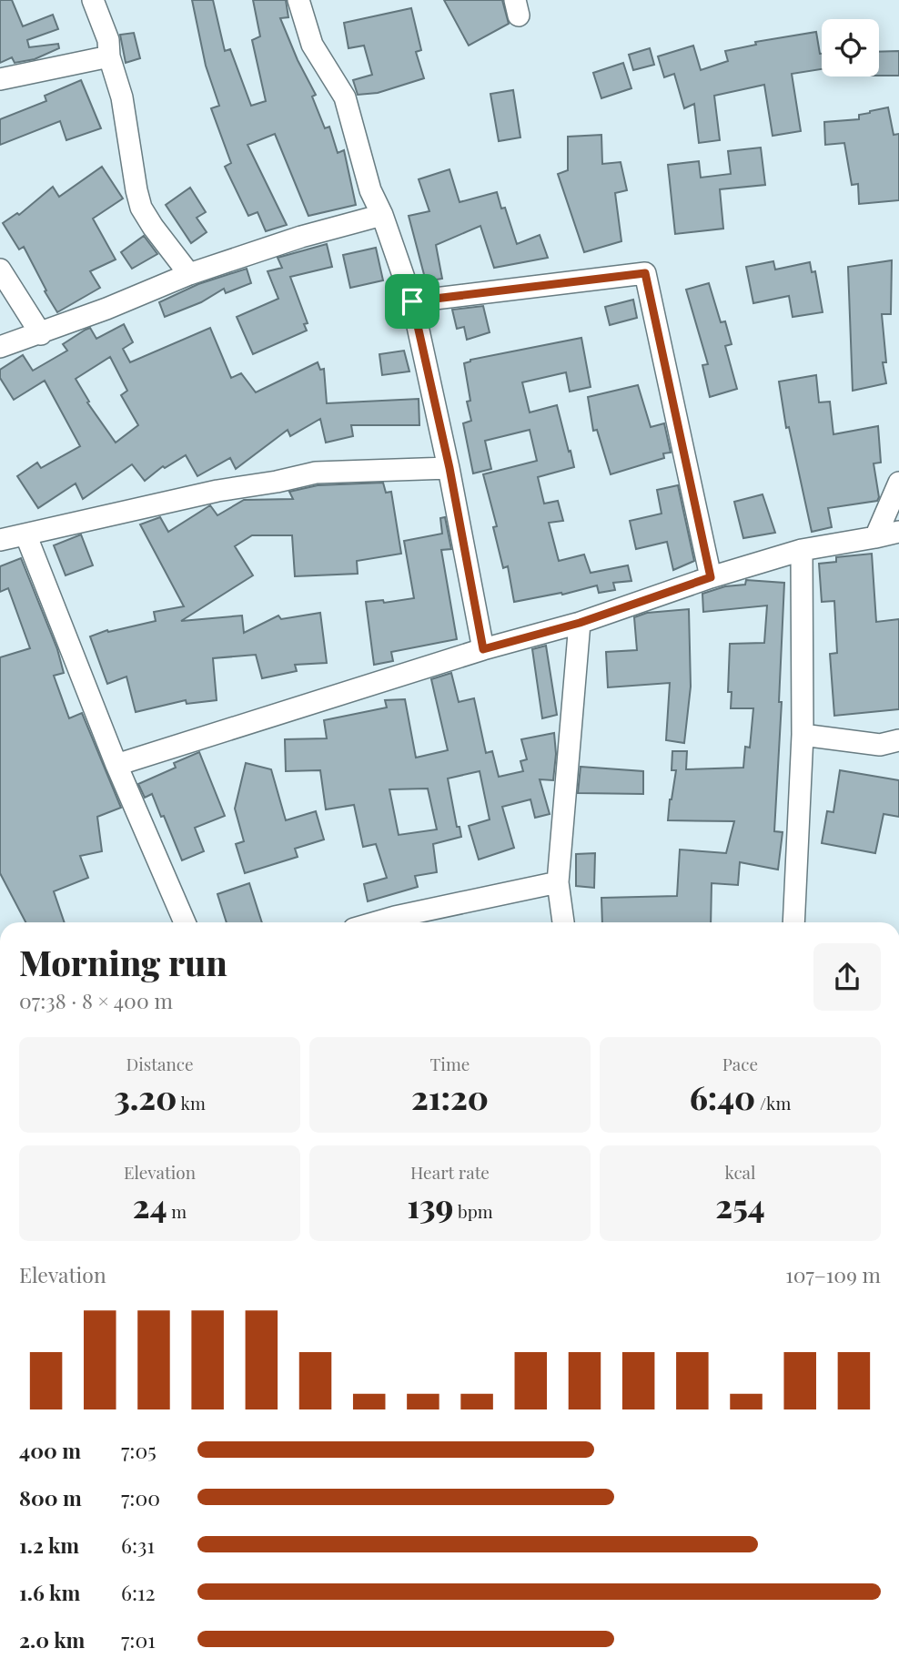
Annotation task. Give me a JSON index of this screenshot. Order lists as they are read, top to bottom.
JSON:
{
  "page": {
    "heading": ["Morning run", "07:38 · 8 × 400 m"],
    "stats": [
      ["Distance", "3.20 km"],
      ["Time", "21:20"],
      ["Pace", "6:40 /km"],
      ["Elevation", "24 m"],
      ["Heart rate", "139 bpm"],
      ["kcal", "254"]
    ],
    "chart": ["Elevation", "107–109 m"],
    "list": [
      {
        "name": "400 m",
        "note": "7:05"
      },
      {
        "name": "800 m",
        "note": "7:00"
      },
      {
        "name": "1.2 km",
        "note": "6:31"
      },
      {
        "name": "1.6 km",
        "note": "6:12"
      },
      {
        "name": "2.0 km",
        "note": "7:01"
      }
    ]
  }
}
